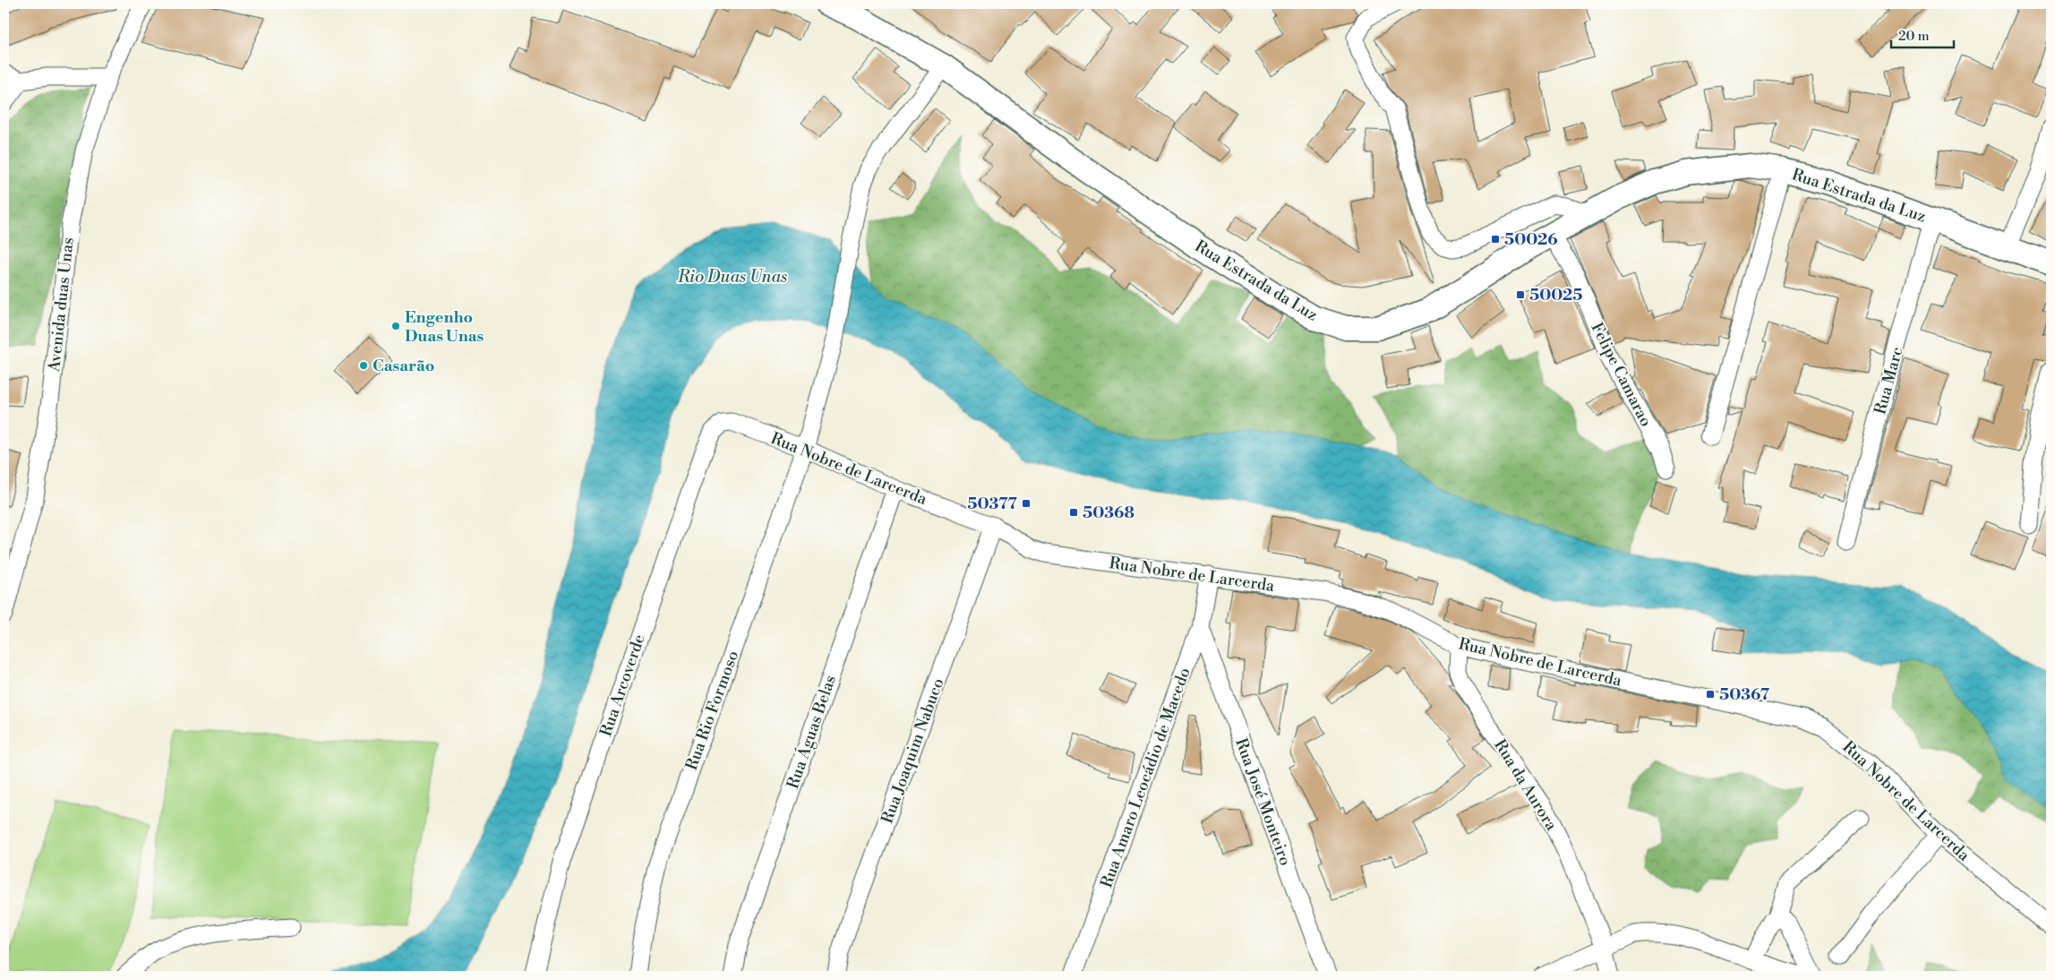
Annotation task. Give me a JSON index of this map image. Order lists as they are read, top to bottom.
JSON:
{
  "streets": {
    "main road": ["Rua Estrada da Luz"],
    "street": [
      "Avenida duas Unas",
      "Felipe Camarao",
      "Rua Marc",
      "Rua Nobre de Larcerda",
      "Rua Arcoverde",
      "Rua Rio Formoso",
      "Rua Águas Belas",
      "Rua Joaquim Nabuco",
      "Rua Amaro Leocádio de Macedo",
      "Rua da Aurora",
      "Rua José Monteiro"
    ]
  },
  "crossings": [
    ["Rua Estrada da Luz", "Felipe Camarao"],
    ["Rua Estrada da Luz", "Rua Marc"],
    ["Rua Estrada da Luz", "Rua Rio Formoso"],
    ["Rua Nobre de Larcerda", "Rua Arcoverde"],
    ["Rua Nobre de Larcerda", "Rua Rio Formoso"],
    ["Rua Nobre de Larcerda", "Rua Águas Belas"],
    ["Rua Nobre de Larcerda", "Rua Joaquim Nabuco"],
    ["Rua Nobre de Larcerda", "Rua Amaro Leocádio de Macedo"],
    ["Rua Nobre de Larcerda", "Rua da Aurora"],
    ["Rua Amaro Leocádio de Macedo", "Rua José Monteiro"]
  ],
  "water": ["Rio Duas Unas"],
  "places": {
    "transit": [
      "50026",
      "50025",
      "50377",
      "50368",
      "50367"
    ],
    "other": ["Engenho Duas Unas", "Casarão"]
  },
  "scale_bar": "20 m"
}
